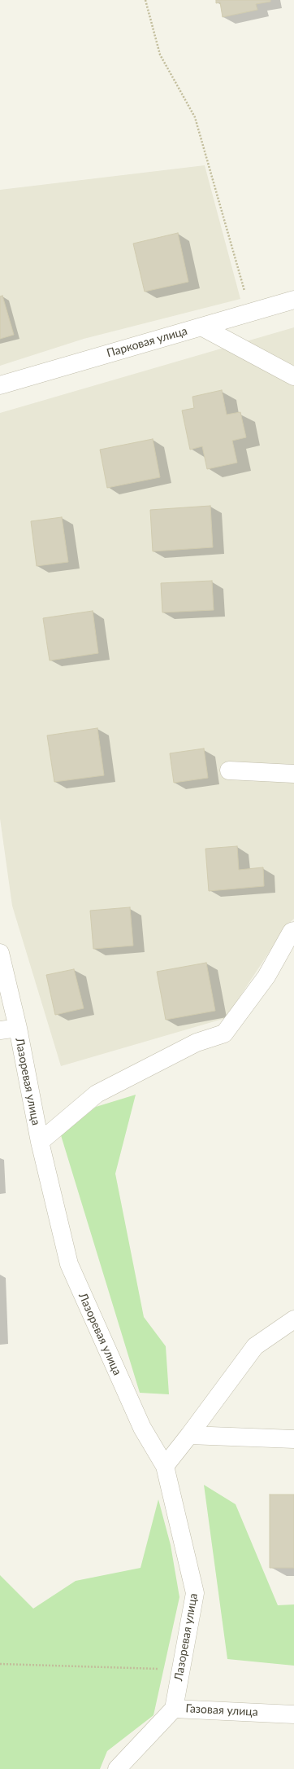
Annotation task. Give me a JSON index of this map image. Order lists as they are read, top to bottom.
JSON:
{
  "streets": {
    "street": ["Парковая улица", "Лазоревая улица", "Газовая улица"]
  },
  "crossings": [
    ["Лазоревая улица", "Газовая улица"]
  ]
}
